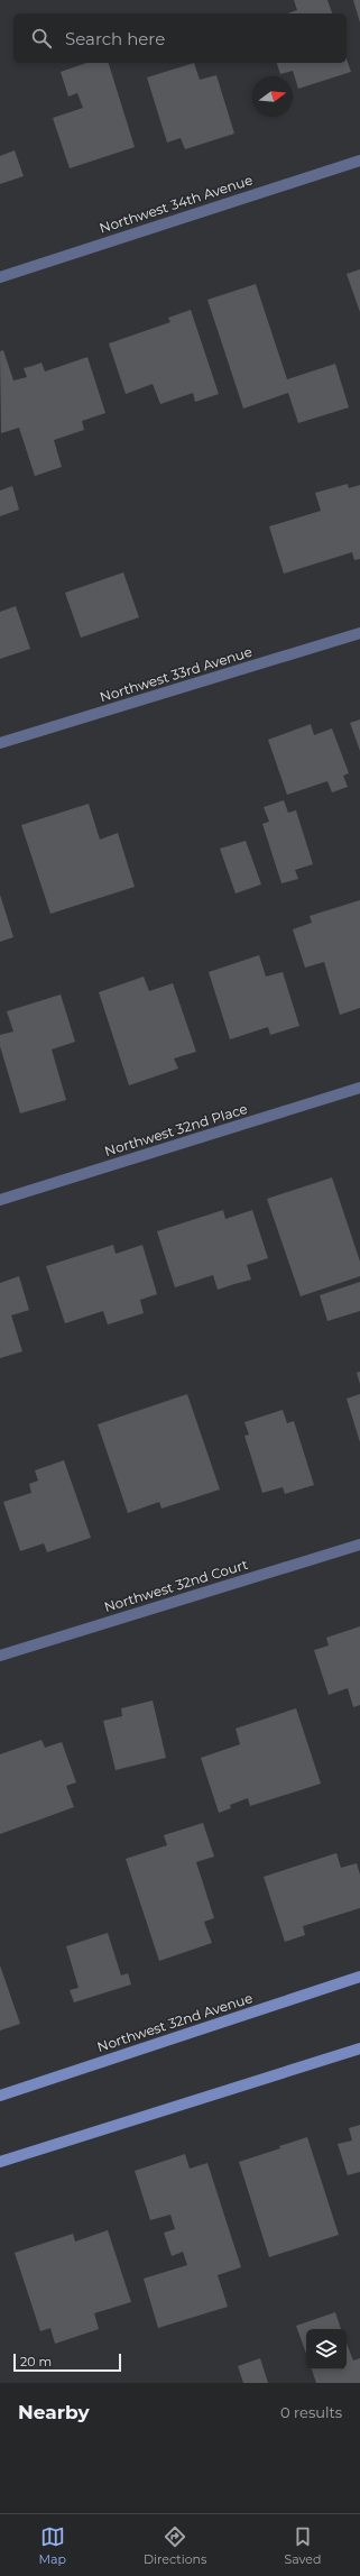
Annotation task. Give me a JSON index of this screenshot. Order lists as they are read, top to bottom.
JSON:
{
  "streets": {
    "main road": ["Northwest 32nd Avenue"],
    "street": [
      "Northwest 34th Avenue",
      "Northwest 33rd Avenue",
      "Northwest 32nd Place",
      "Northwest 32nd Court"
    ]
  },
  "scale_bar": "20 m",
  "north": "right",
  "page": {
    "search": "Search here",
    "scale": "20 m",
    "heading": ["Nearby", "0 results"],
    "nav": ["Map", "Directions", "Saved"]
  }
}
